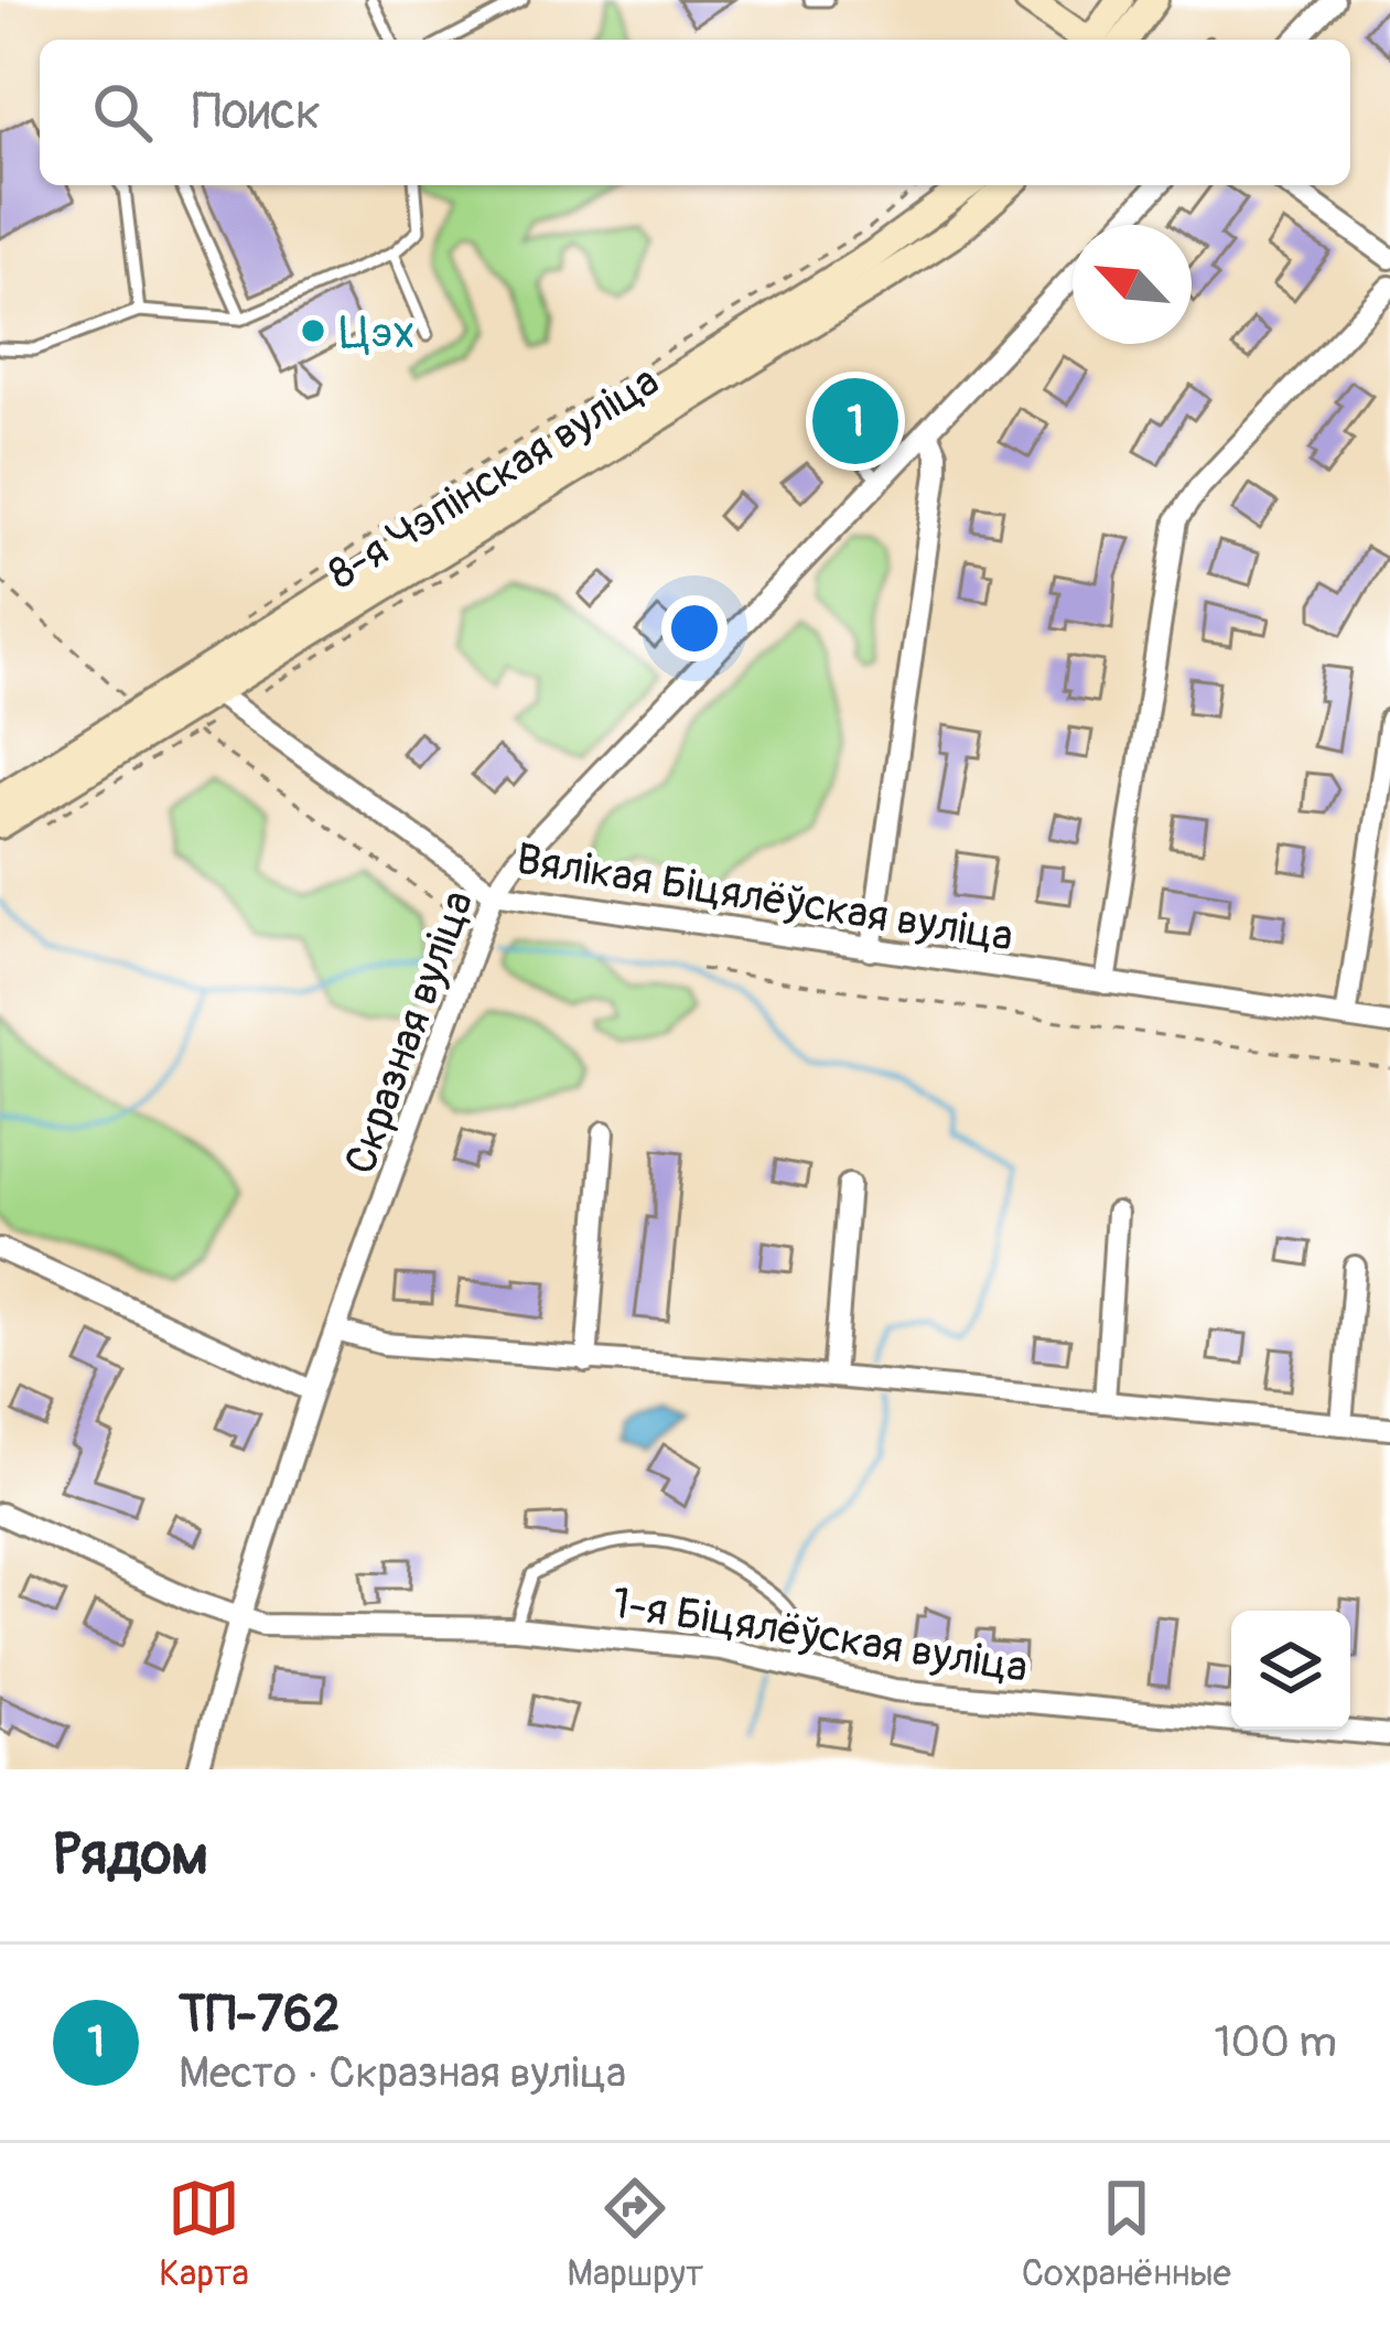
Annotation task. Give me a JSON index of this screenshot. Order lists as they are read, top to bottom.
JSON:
{
  "streets": {
    "main road": ["8-я Чэпінская вуліца"],
    "street": ["Вялікая Біцялёўская вуліца", "Скразная вуліца", "1-я Біцялёўская вуліца"]
  },
  "crossings": [
    ["8-я Чэпінская вуліца", "Вялікая Біцялёўская вуліца"],
    ["Вялікая Біцялёўская вуліца", "Скразная вуліца"],
    ["Скразная вуліца", "1-я Біцялёўская вуліца"]
  ],
  "places": ["Цэх"],
  "north": "top left",
  "page": {
    "search": "Поиск",
    "pins": "1",
    "heading": "Рядом",
    "list": [
      {
        "mark": "1",
        "name": "ТП-762",
        "note": "Место · Скразная вуліца",
        "value": "100 m"
      }
    ],
    "nav": ["Карта", "Маршрут", "Сохранённые"]
  }
}
